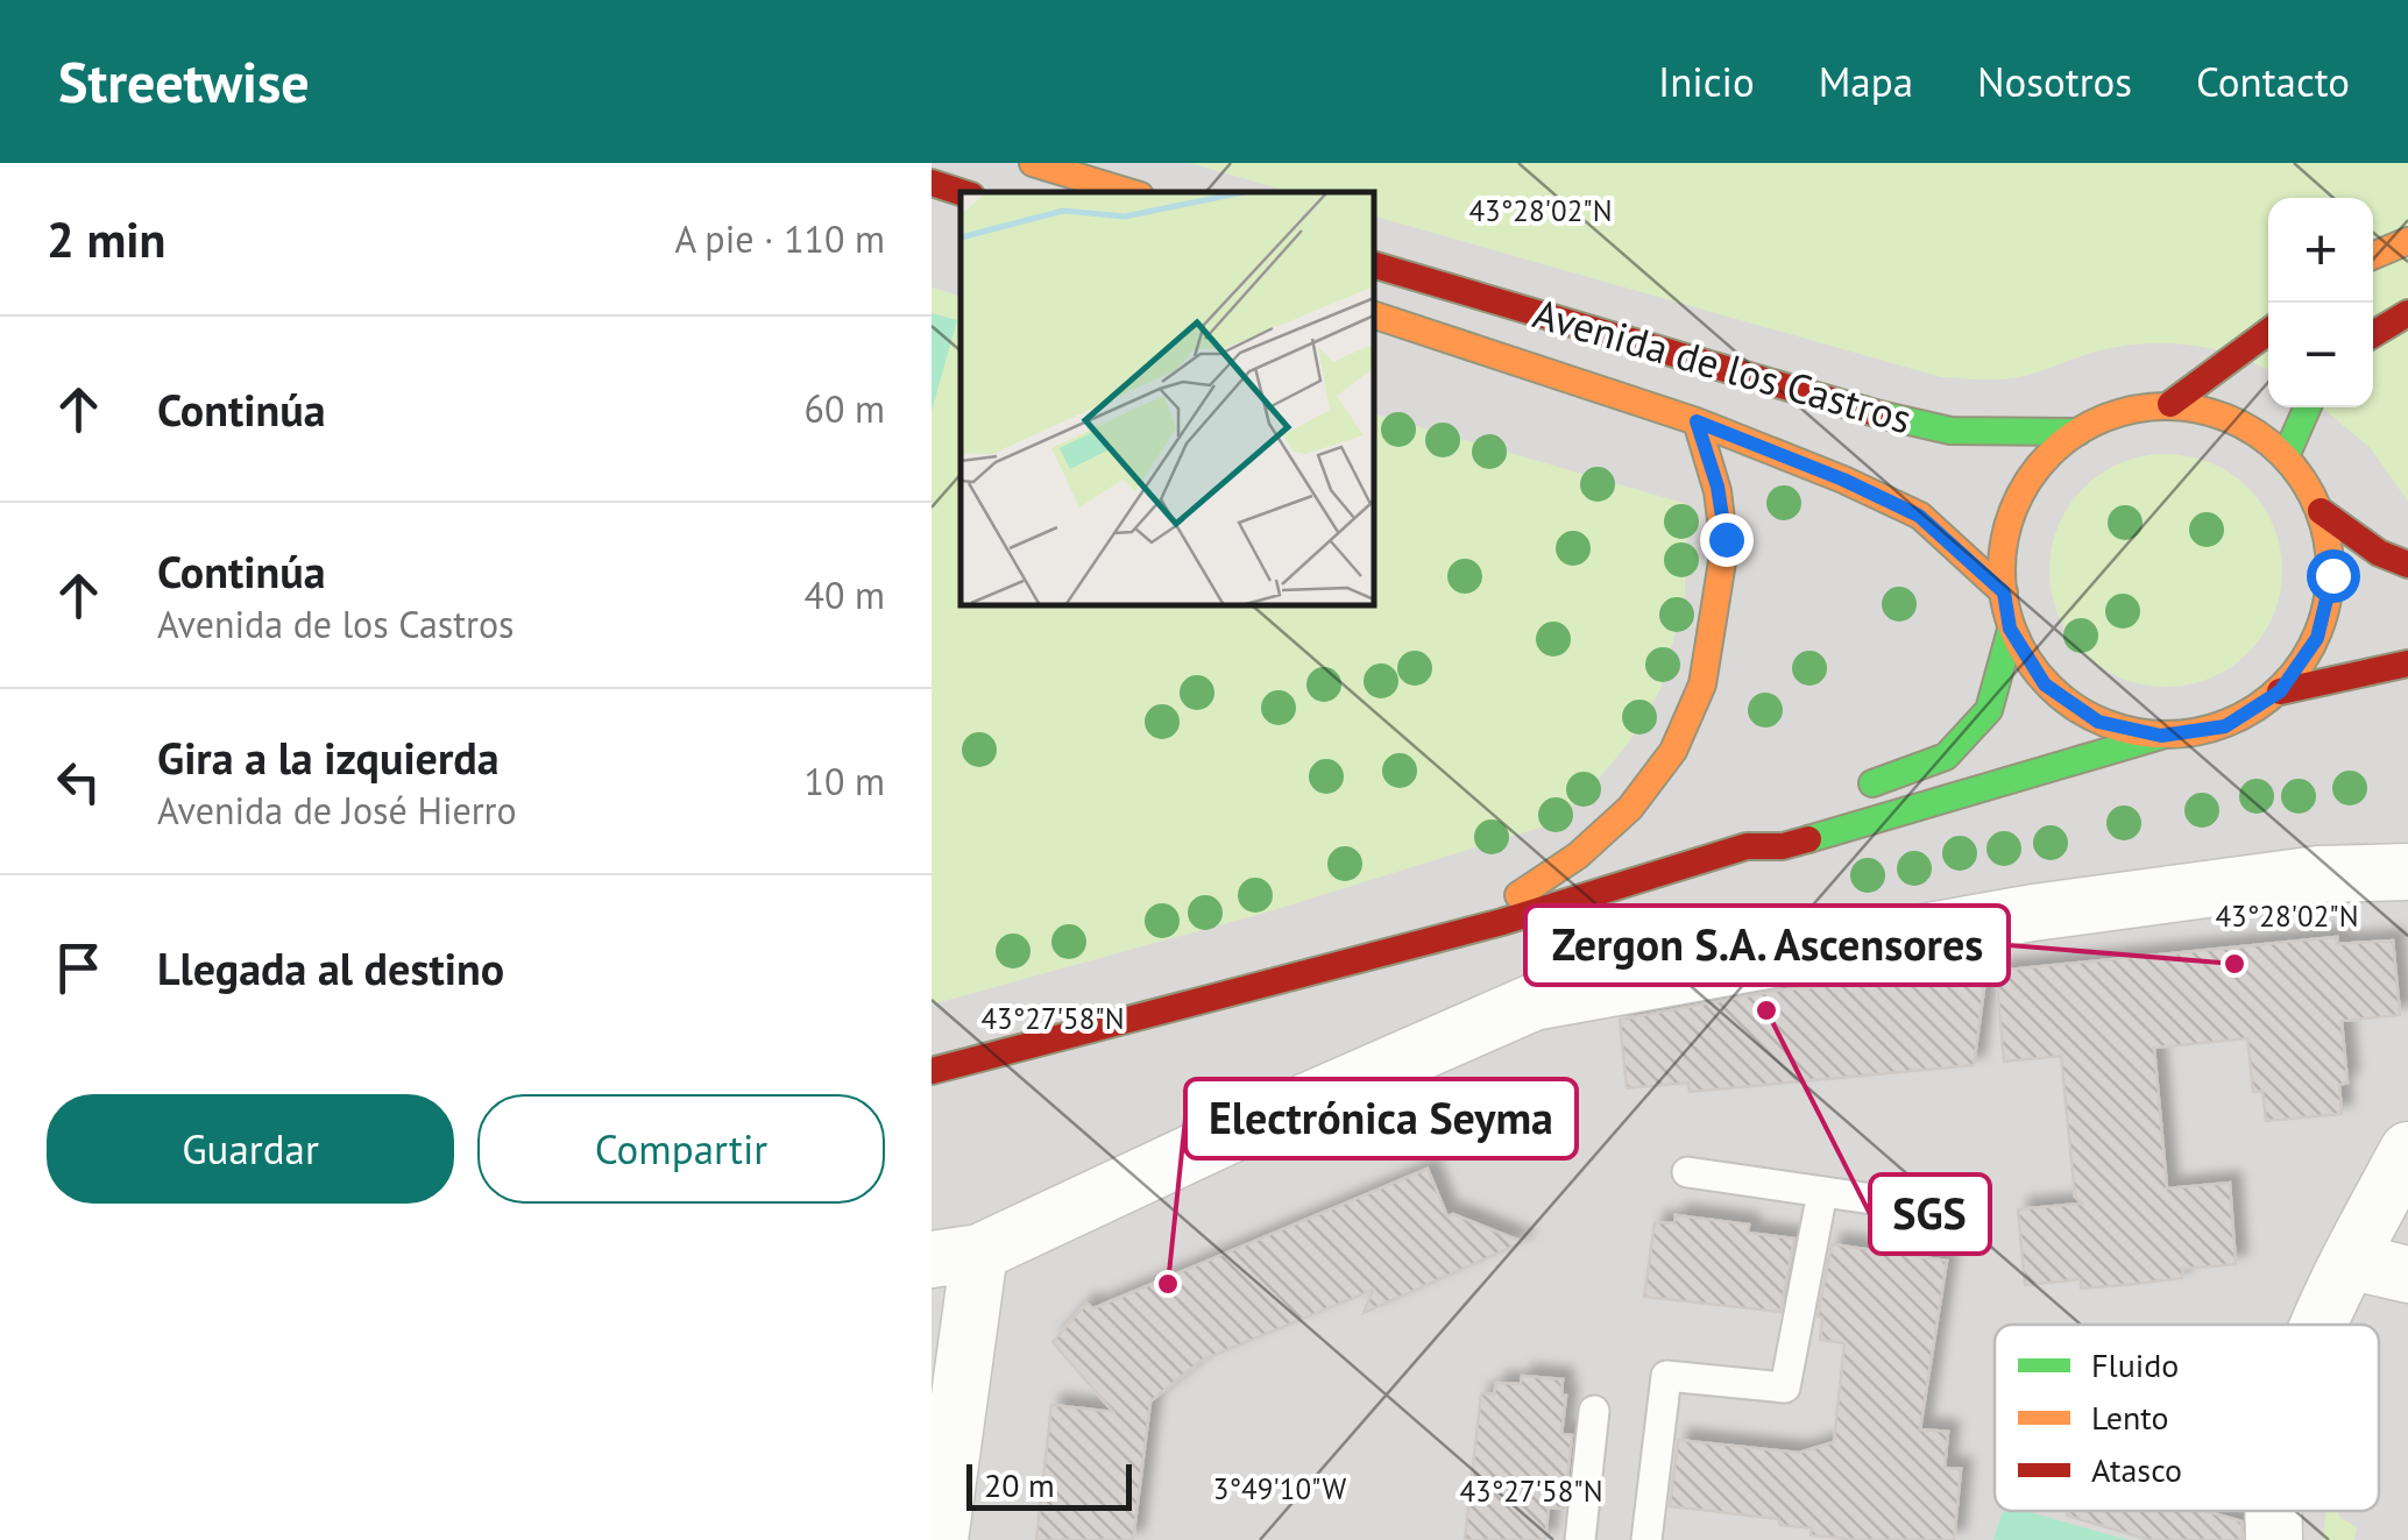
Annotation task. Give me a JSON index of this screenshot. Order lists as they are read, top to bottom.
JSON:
{
  "streets": {
    "main road": ["Avenida de los Castros"]
  },
  "places": ["Zergon S.A. Ascensores", "SGS", "Electrónica Seyma"],
  "legend": ["Fluido", "Lento", "Atasco"],
  "scale_bar": "20 m",
  "page": {
    "header": "Streetwise",
    "nav": [
      "Inicio",
      "Mapa",
      "Nosotros",
      "Contacto"
    ],
    "heading": ["2 min", "A pie · 110 m"],
    "map_buttons": ["+", "−"],
    "list": [
      ["Continúa", "60 m"],
      ["Continúa", "Avenida de los Castros", "40 m"],
      ["Gira a la izquierda", "Avenida de José Hierro", "10 m"],
      "Llegada al destino"
    ],
    "buttons": ["Guardar", "Compartir"],
    "scale": "20 m"
  },
  "coordinates": ["43°28'02\"N", "43°27'58\"N", "3°49'10\"W"]
}
